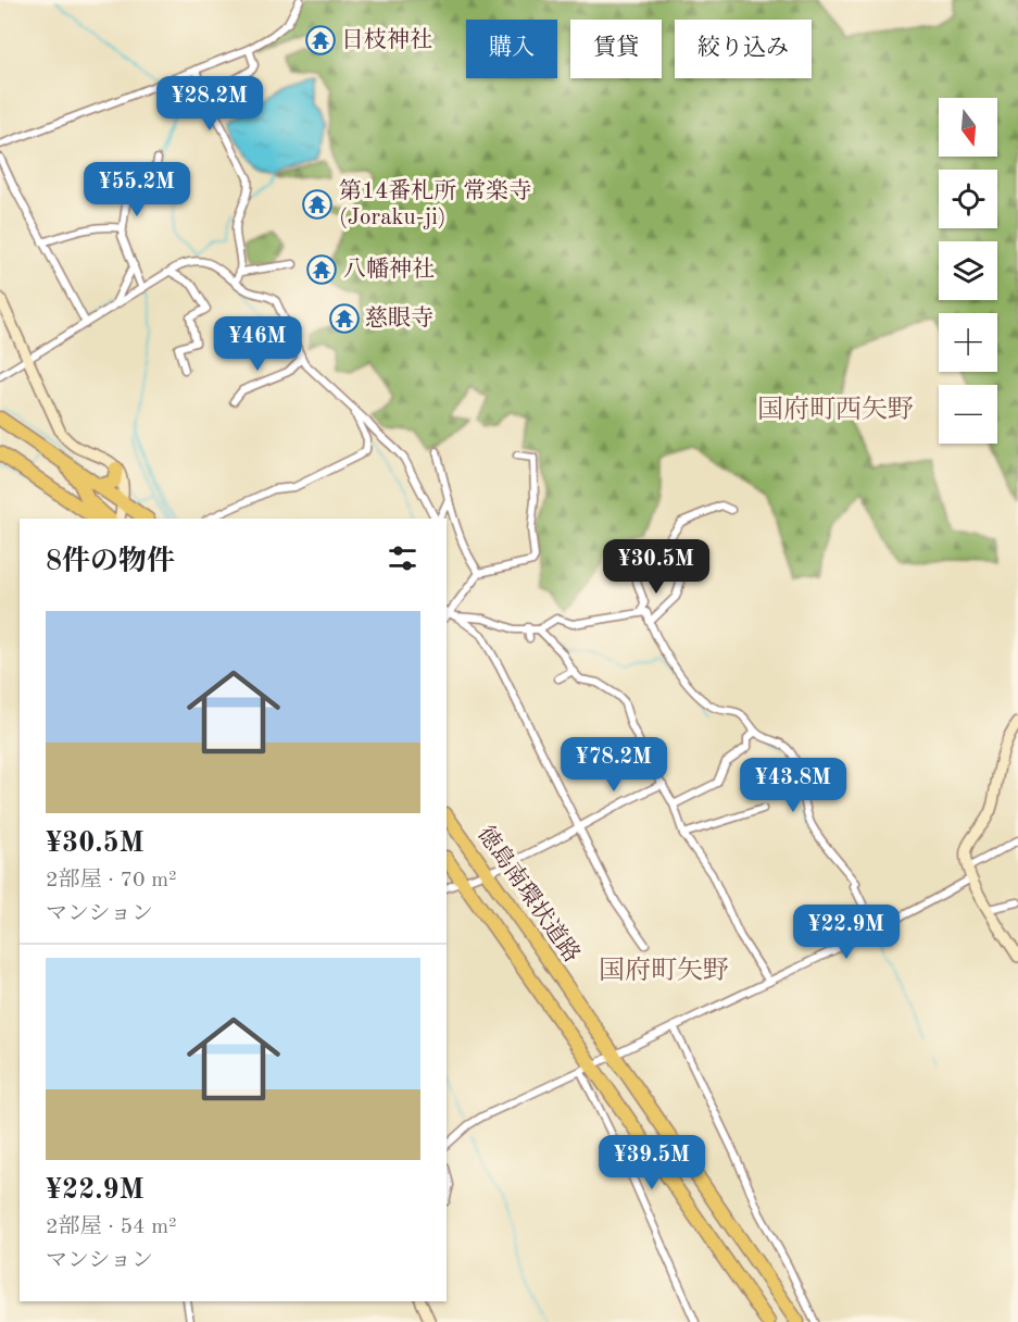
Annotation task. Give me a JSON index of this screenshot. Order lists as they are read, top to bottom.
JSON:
{
  "streets": {
    "highway": ["徳島南環状道路"]
  },
  "districts": ["国府町西矢野", "国府町矢野"],
  "places": {
    "temple": [
      "日枝神社",
      "第14番札所 常楽寺 (Joraku-ji)",
      "八幡神社",
      "慈眼寺"
    ]
  },
  "north": "bottom",
  "page": {
    "chip": ["購入", "賃貸", "絞り込み"],
    "price": [
      "¥28.2M",
      "¥55.2M",
      "¥46M",
      "¥30.5M",
      "¥78.2M",
      "¥43.8M",
      "¥22.9M",
      "¥39.5M"
    ],
    "map_buttons": ["+", "−"],
    "heading": "8件の物件",
    "list": [
      {
        "name": "¥30.5M",
        "note": "2部屋 · 70 m² · マンション"
      },
      {
        "name": "¥22.9M",
        "note": "2部屋 · 54 m² · マンション"
      }
    ]
  }
}
